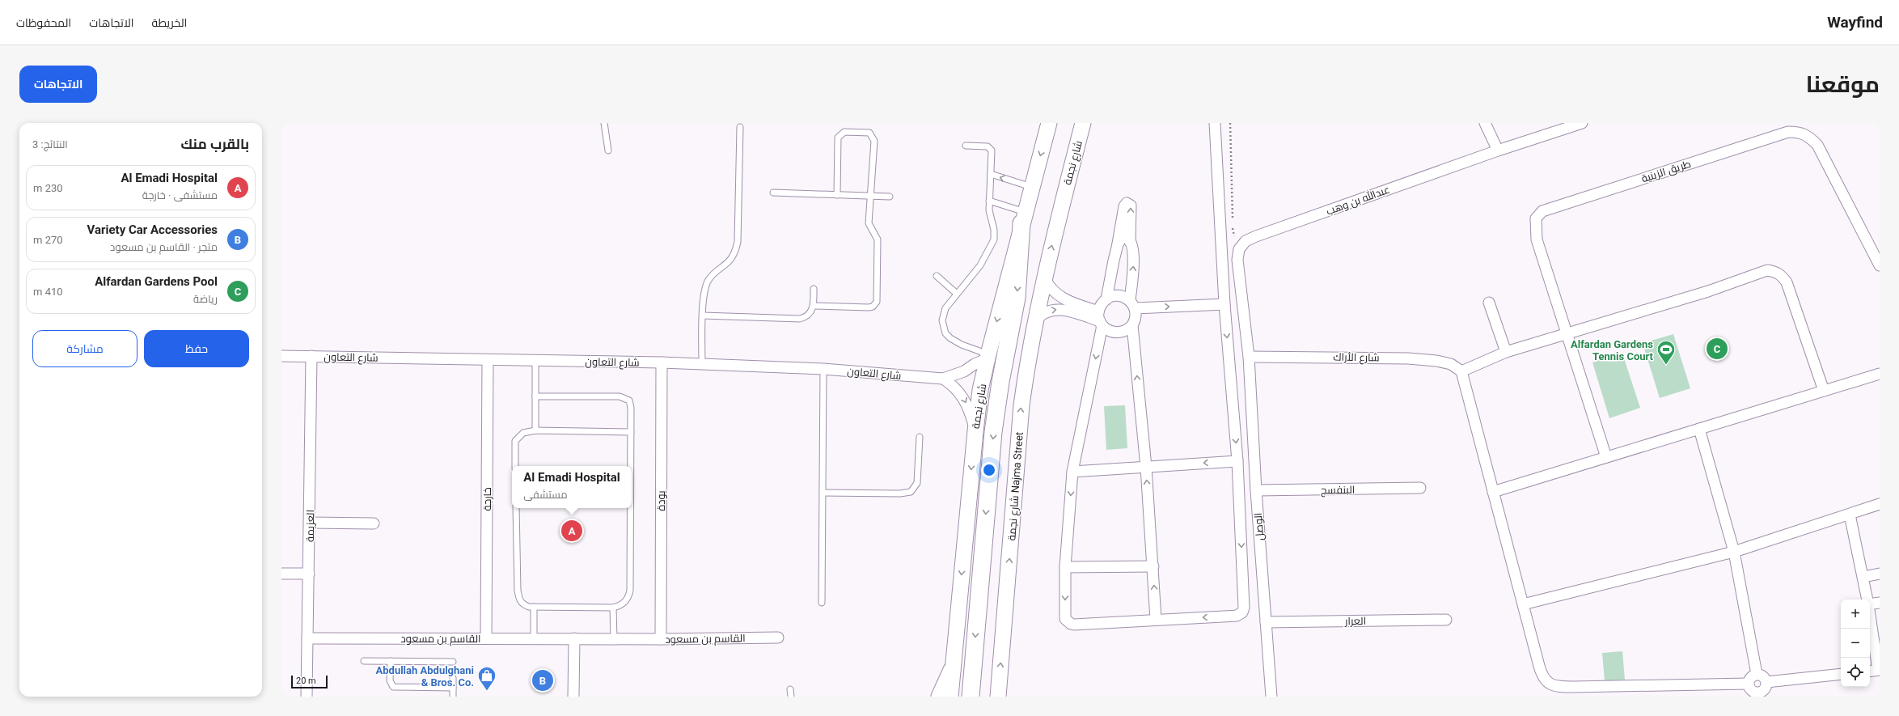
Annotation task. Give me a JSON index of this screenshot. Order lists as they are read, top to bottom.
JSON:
{
  "streets": {
    "main road": ["شارع نجمة", "شارع نجمة Najma Street"],
    "street": [
      "طريق الزينية",
      "عبدالله بن وهب",
      "شارع التعاون",
      "شارع الأراك",
      "البنفسج",
      "خارجة",
      "يودة",
      "العزيمة",
      "الوصل",
      "العرار",
      "القاسم بن مسعود"
    ]
  },
  "crossings": [
    ["شارع نجمة", "شارع التعاون"],
    ["شارع نجمة", "شارع نجمة Najma Street"],
    ["شارع التعاون", "خارجة"],
    ["شارع التعاون", "يودة"],
    ["شارع التعاون", "العزيمة"],
    ["شارع الأراك", "الوصل"],
    ["البنفسج", "الوصل"],
    ["خارجة", "القاسم بن مسعود"],
    ["يودة", "القاسم بن مسعود"],
    ["العزيمة", "القاسم بن مسعود"],
    ["الوصل", "العرار"]
  ],
  "places": {
    "sports": ["Alfardan Gardens Tennis Court"],
    "shop": ["Abdullah Abdulghani & Bros. Co."]
  },
  "scale_bar": "20 m",
  "page": {
    "header": "Wayfind",
    "nav": ["الخريطة", "الاتجاهات", "المحفوظات"],
    "title": "موقعنا",
    "buttons": [
      "الاتجاهات",
      ["حفظ", "مشاركة"]
    ],
    "heading": ["بالقرب منك", "النتائج: 3"],
    "list": [
      {
        "mark": "A",
        "name": "Al Emadi Hospital",
        "note": "مستشفى · خارجة",
        "value": "230 m"
      },
      {
        "mark": "B",
        "name": "Variety Car Accessories",
        "note": "متجر · القاسم بن مسعود",
        "value": "270 m"
      },
      {
        "mark": "C",
        "name": "Alfardan Gardens Pool",
        "note": "رياضة",
        "value": "410 m"
      }
    ],
    "pins": ["C", "A", "B"],
    "popup": ["Al Emadi Hospital", "مستشفى"],
    "map_buttons": ["+", "−"],
    "scale": "20 m"
  }
}
